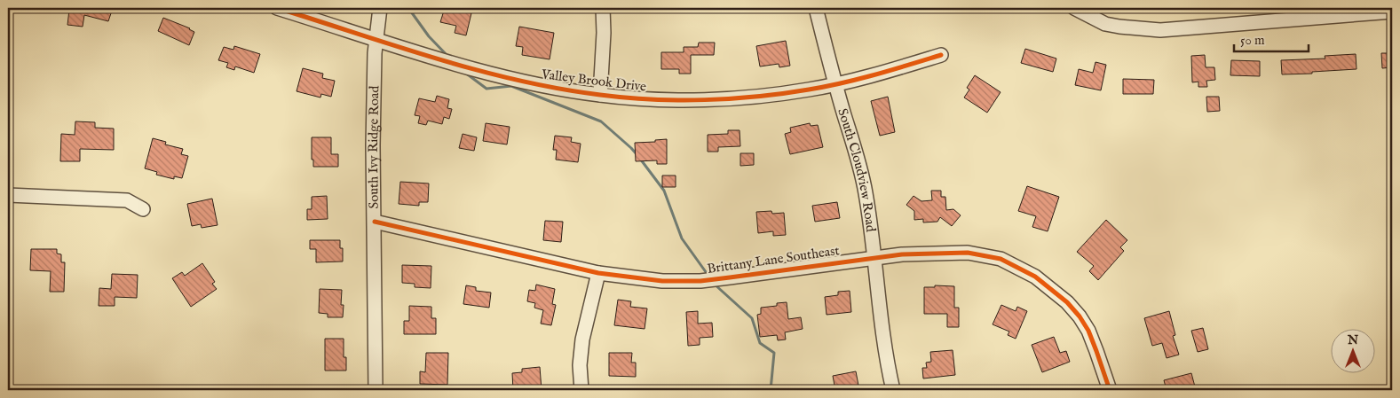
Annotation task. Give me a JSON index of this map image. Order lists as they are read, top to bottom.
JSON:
{
  "streets": {
    "street": [
      "Valley Brook Drive",
      "South Ivy Ridge Road",
      "South Cloudview Road",
      "Brittany Lane Southeast"
    ]
  },
  "crossings": [
    ["Valley Brook Drive", "South Ivy Ridge Road"],
    ["Valley Brook Drive", "South Cloudview Road"],
    ["South Ivy Ridge Road", "Brittany Lane Southeast"],
    ["South Cloudview Road", "Brittany Lane Southeast"]
  ],
  "scale_bar": "50 m",
  "north": "top"
}
